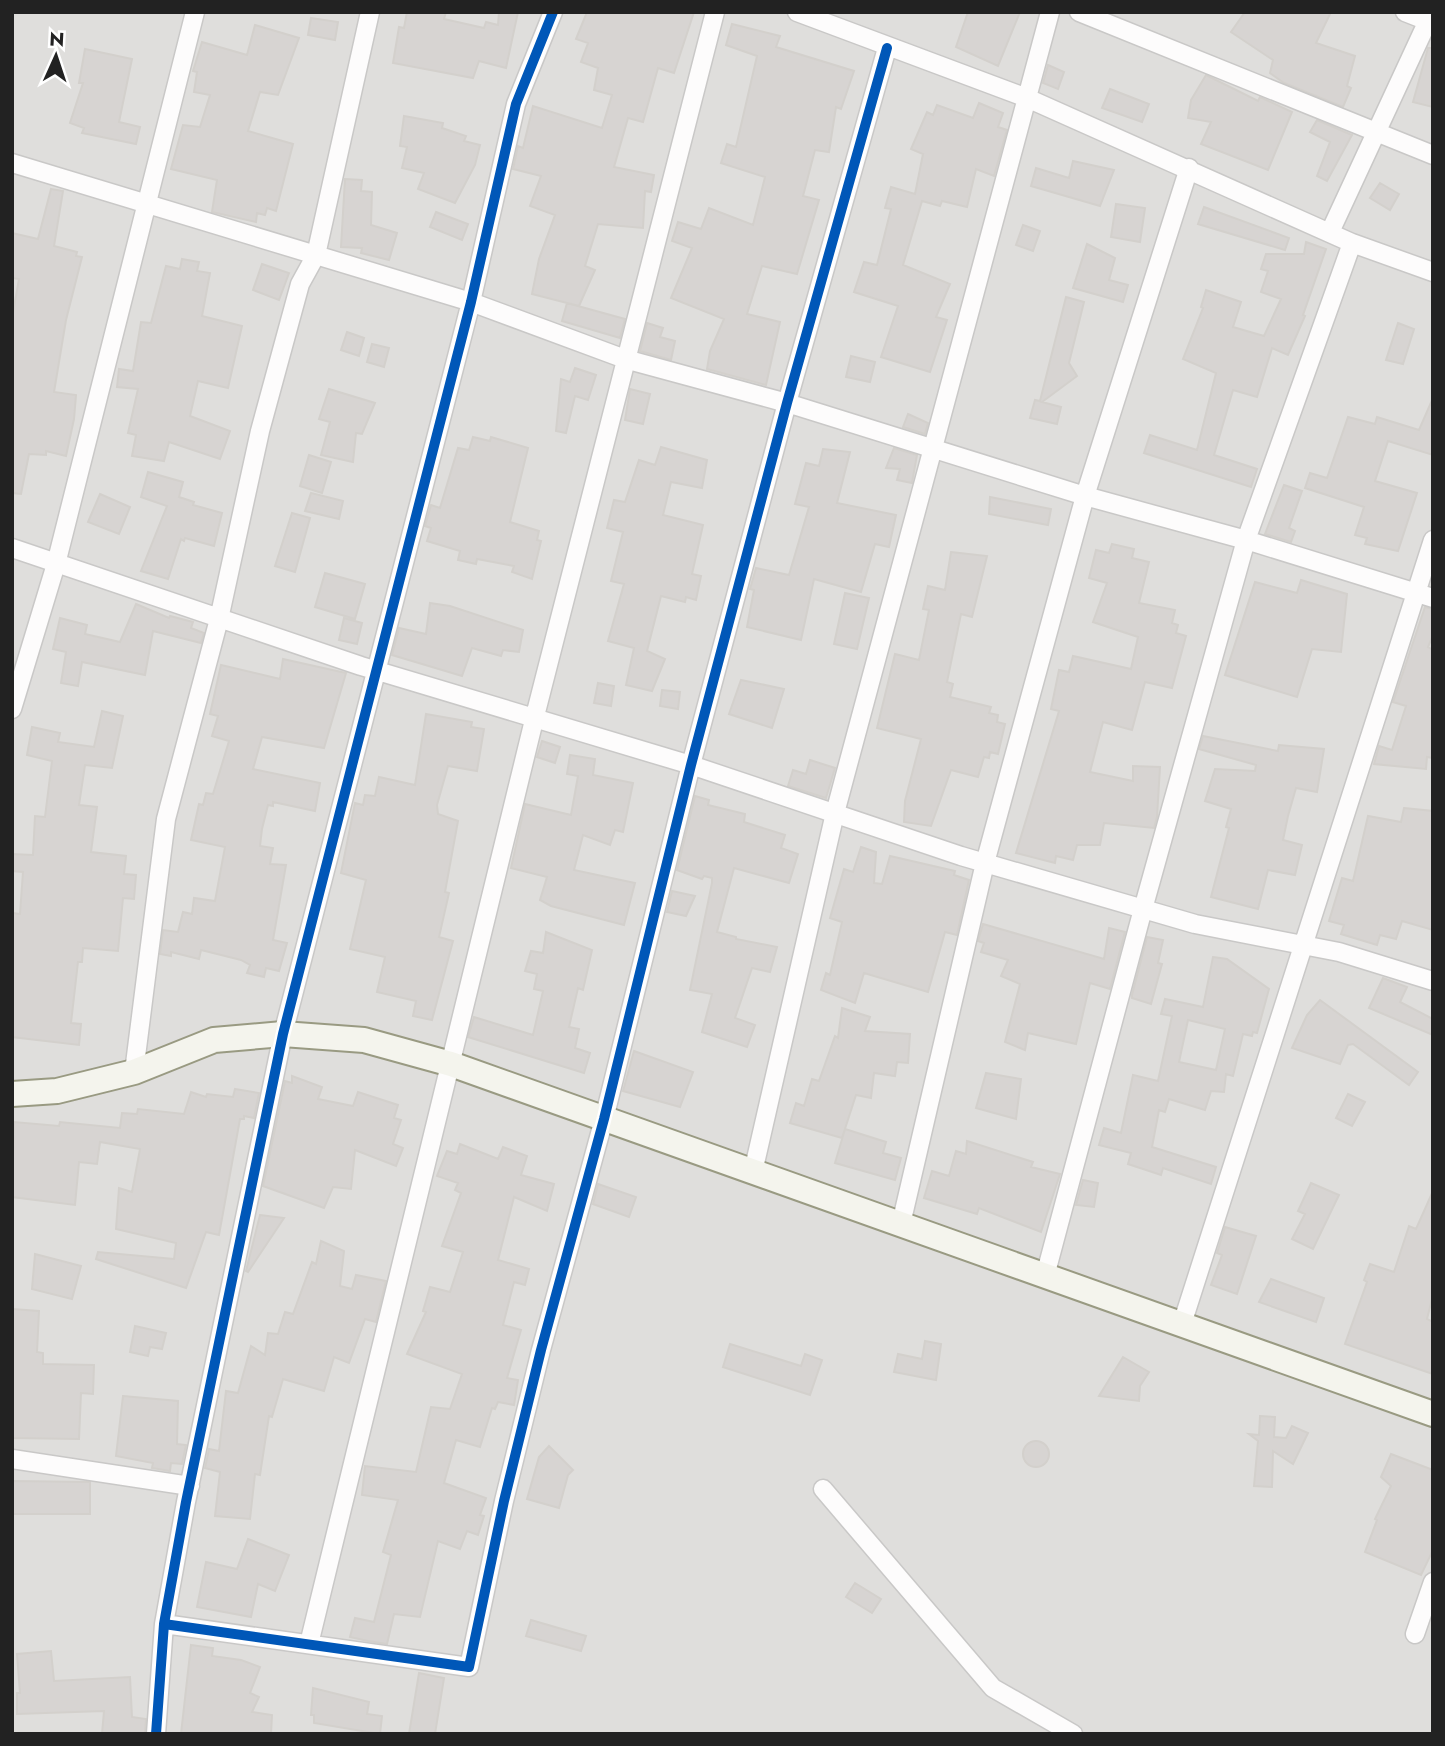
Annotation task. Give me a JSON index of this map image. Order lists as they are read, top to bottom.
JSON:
{
  "north": "top"
}
